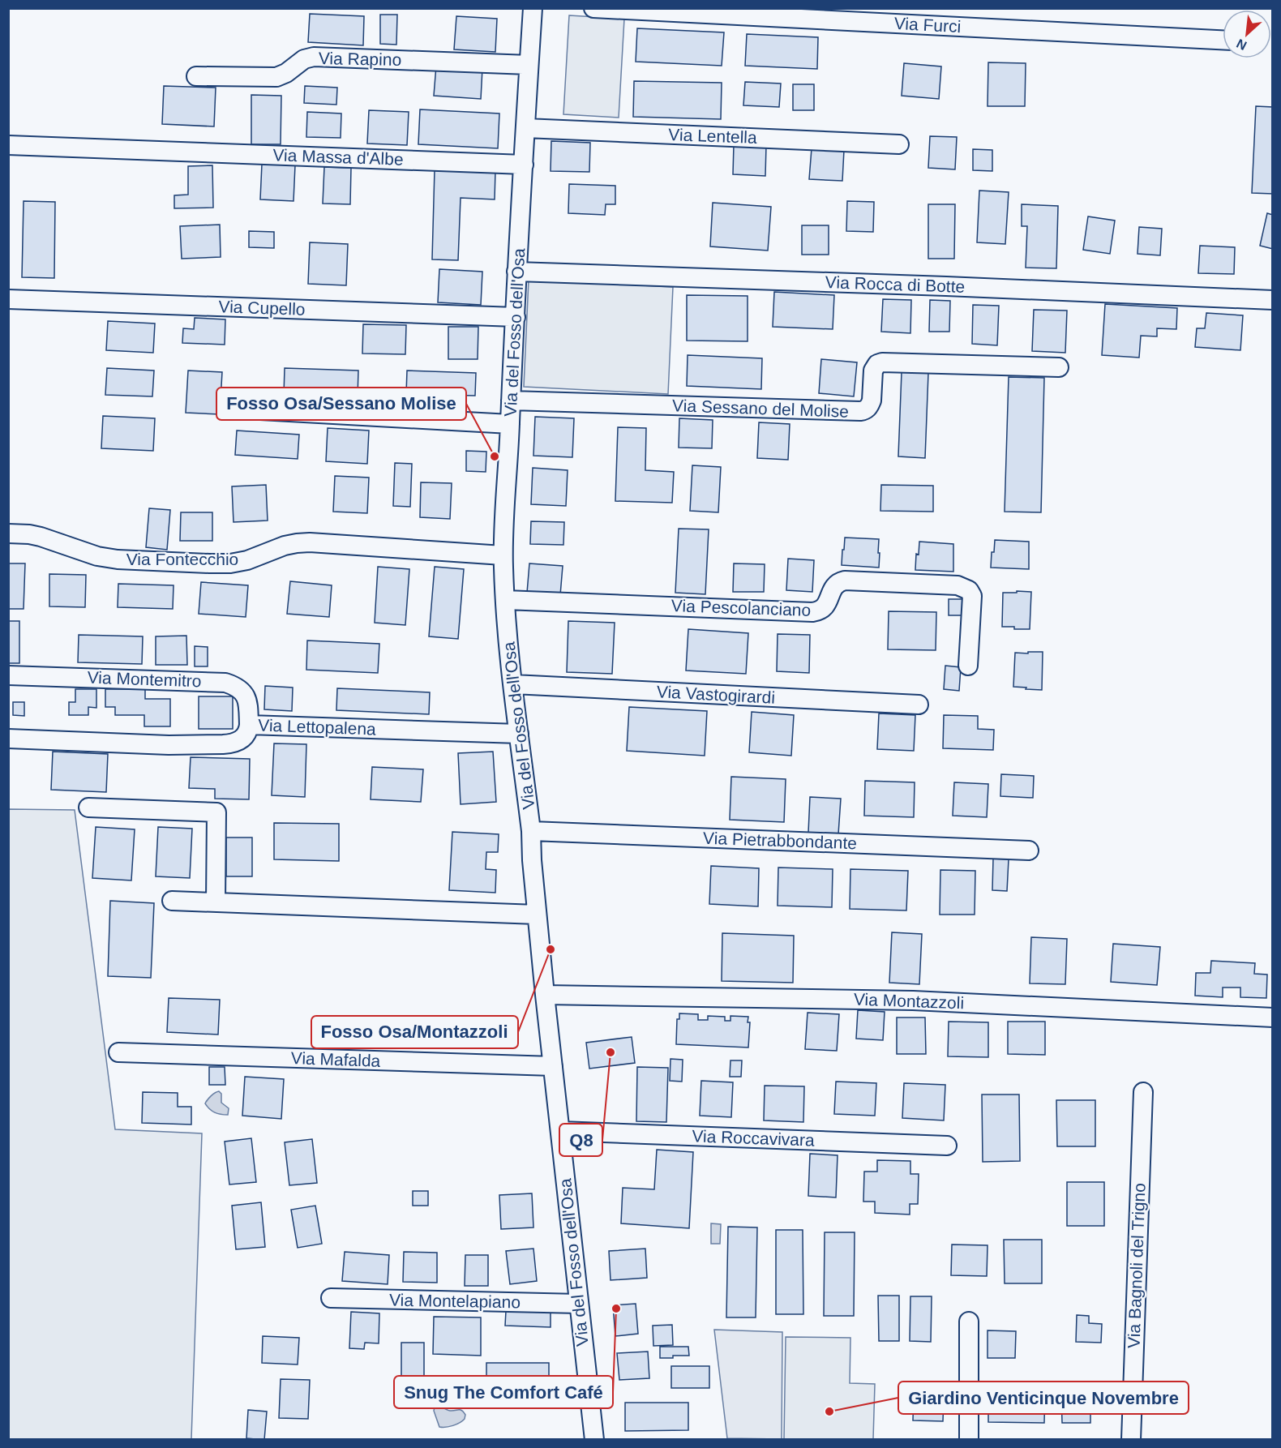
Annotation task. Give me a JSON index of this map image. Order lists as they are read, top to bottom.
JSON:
{
  "streets": {
    "street": [
      "Via Furci",
      "Via Rapino",
      "Via Lentella",
      "Via Massa d'Albe",
      "Via Rocca di Botte",
      "Via Cupello",
      "Via del Fosso dell'Osa",
      "Via Sessano del Molise",
      "Via Fontecchio",
      "Via Pescolanciano",
      "Via Montemitro",
      "Via Vastogirardi",
      "Via Lettopalena",
      "Via Pietrabbondante",
      "Via Montazzoli",
      "Via Mafalda",
      "Via Roccavivara",
      "Via Bagnoli del Trigno",
      "Via Montelapiano"
    ]
  },
  "crossings": [
    ["Via Rapino", "Via del Fosso dell'Osa"],
    ["Via Lentella", "Via del Fosso dell'Osa"],
    ["Via Massa d'Albe", "Via del Fosso dell'Osa"],
    ["Via Rocca di Botte", "Via del Fosso dell'Osa"],
    ["Via Cupello", "Via del Fosso dell'Osa"],
    ["Via del Fosso dell'Osa", "Via Sessano del Molise"],
    ["Via del Fosso dell'Osa", "Via Fontecchio"],
    ["Via del Fosso dell'Osa", "Via Pescolanciano"],
    ["Via del Fosso dell'Osa", "Via Vastogirardi"],
    ["Via del Fosso dell'Osa", "Via Lettopalena"],
    ["Via del Fosso dell'Osa", "Via Pietrabbondante"],
    ["Via del Fosso dell'Osa", "Via Montazzoli"],
    ["Via del Fosso dell'Osa", "Via Mafalda"],
    ["Via del Fosso dell'Osa", "Via Roccavivara"],
    ["Via del Fosso dell'Osa", "Via Montelapiano"],
    ["Via Montemitro", "Via Lettopalena"]
  ],
  "places": [
    "Fosso Osa/Sessano Molise",
    "Fosso Osa/Montazzoli",
    "Q8",
    "Snug The Comfort Café",
    "Giardino Venticinque Novembre"
  ],
  "north": "bottom left"
}
